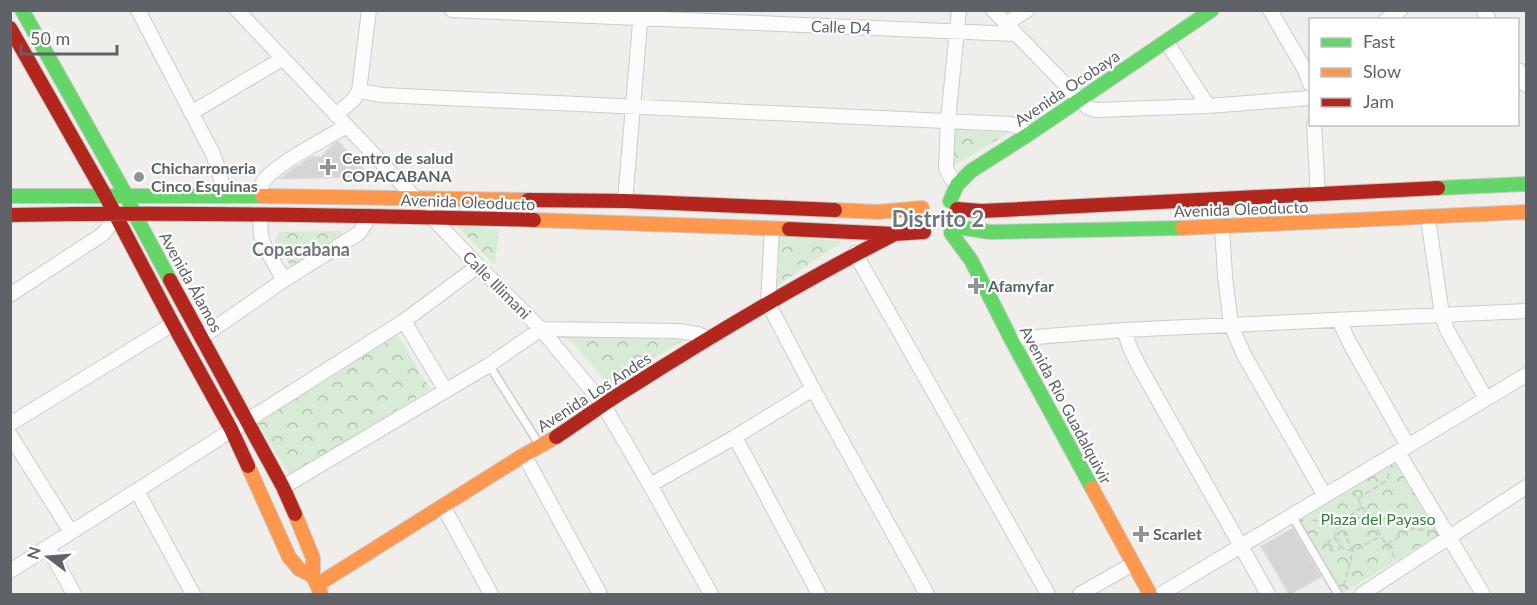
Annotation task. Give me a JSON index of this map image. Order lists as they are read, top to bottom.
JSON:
{
  "streets": {
    "street": [
      "Calle D4",
      "Avenida Ocobaya",
      "Avenida Oleoducto",
      "Avenida Álamos",
      "Calle Illimani",
      "Avenida Los Andes",
      "Avenida Río Guadalquivir"
    ]
  },
  "crossings": [
    ["Avenida Ocobaya", "Avenida Oleoducto"],
    ["Avenida Ocobaya", "Avenida Río Guadalquivir"],
    ["Avenida Oleoducto", "Avenida Álamos"],
    ["Avenida Oleoducto", "Calle Illimani"],
    ["Avenida Oleoducto", "Avenida Los Andes"],
    ["Avenida Oleoducto", "Avenida Río Guadalquivir"],
    ["Avenida Álamos", "Avenida Los Andes"],
    ["Calle Illimani", "Avenida Los Andes"]
  ],
  "districts": ["Distrito 2", "Copacabana"],
  "parks": ["Plaza del Payaso"],
  "places": {
    "health": ["Centro de salud COPACABANA", "Afamyfar", "Scarlet"],
    "other": ["Chicharroneria Cinco Esquinas"]
  },
  "legend": ["Fast", "Slow", "Jam"],
  "scale_bar": "50 m",
  "north": "left"
}
